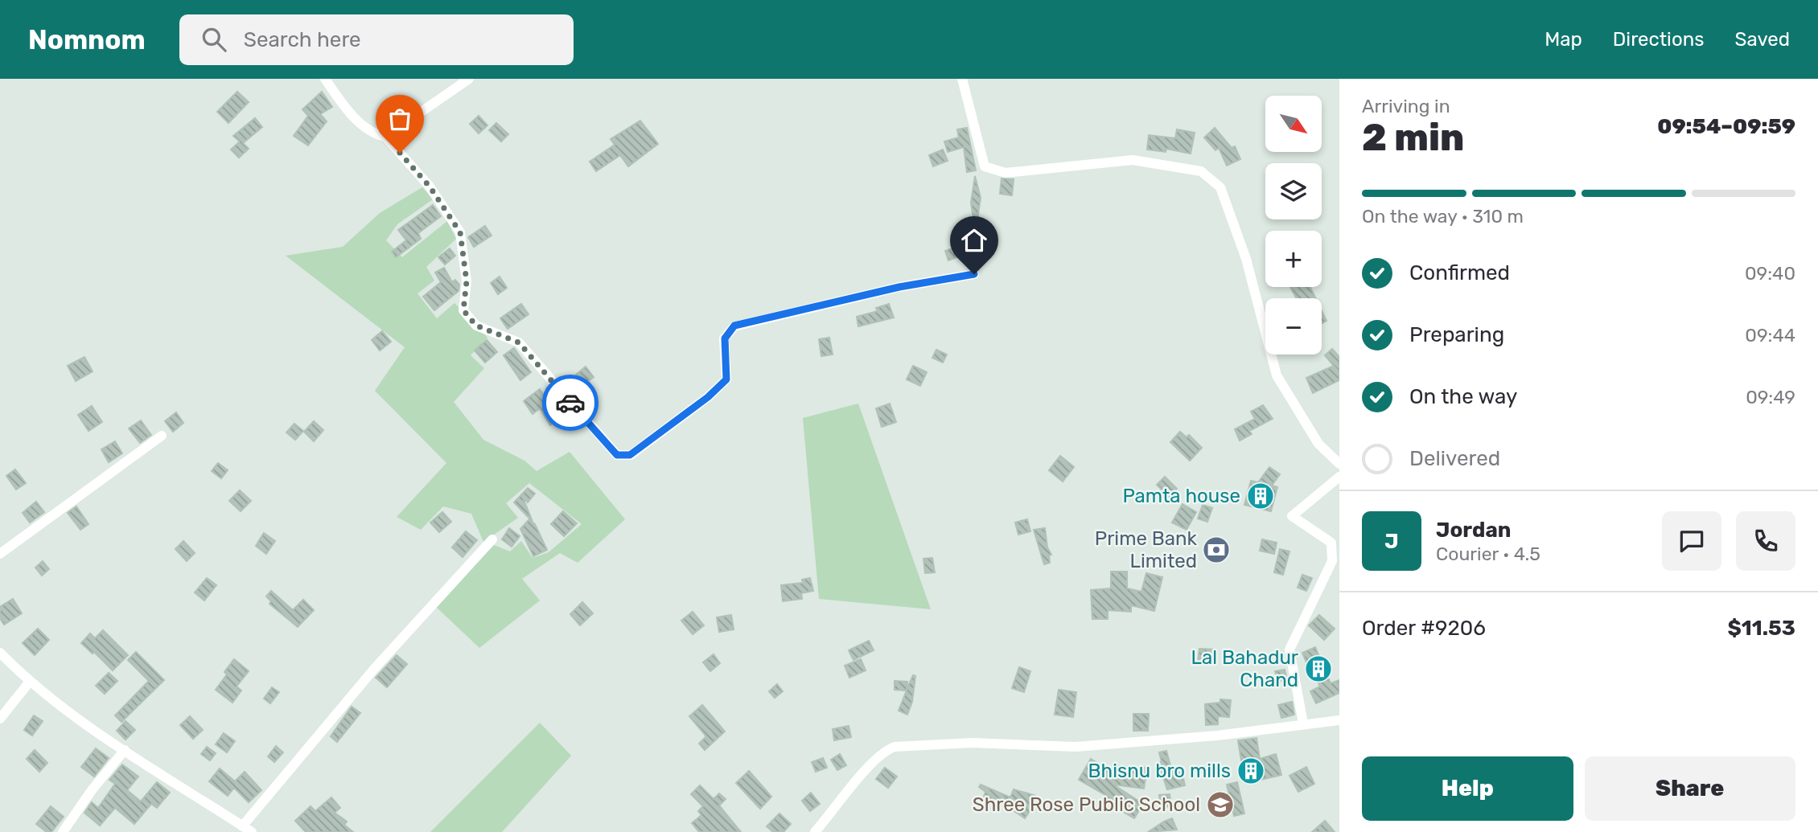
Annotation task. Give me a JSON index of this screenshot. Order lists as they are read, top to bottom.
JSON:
{
  "places": {
    "building": ["Pamta house", "Lal Bahadur Chand", "Bhisnu bro mills"],
    "bank": ["Prime Bank Limited"],
    "school or university": ["Shree Rose Public School"]
  },
  "north": "bottom right",
  "page": {
    "header": "Nomnom",
    "search": "Search here",
    "nav": ["Map", "Directions", "Saved"],
    "heading": ["2 min", "Arriving in", "09:54–09:59"],
    "panel": [
      "Jordan",
      "Courier · 4.5",
      "Order #9206",
      "$11.53"
    ],
    "map_buttons": ["+", "−"],
    "bar": "On the way · 310 m",
    "list": [
      ["Confirmed", "09:40"],
      ["Preparing", "09:44"],
      ["On the way", "09:49"],
      "Delivered"
    ],
    "round": "J",
    "buttons": ["Help", "Share"]
  }
}
